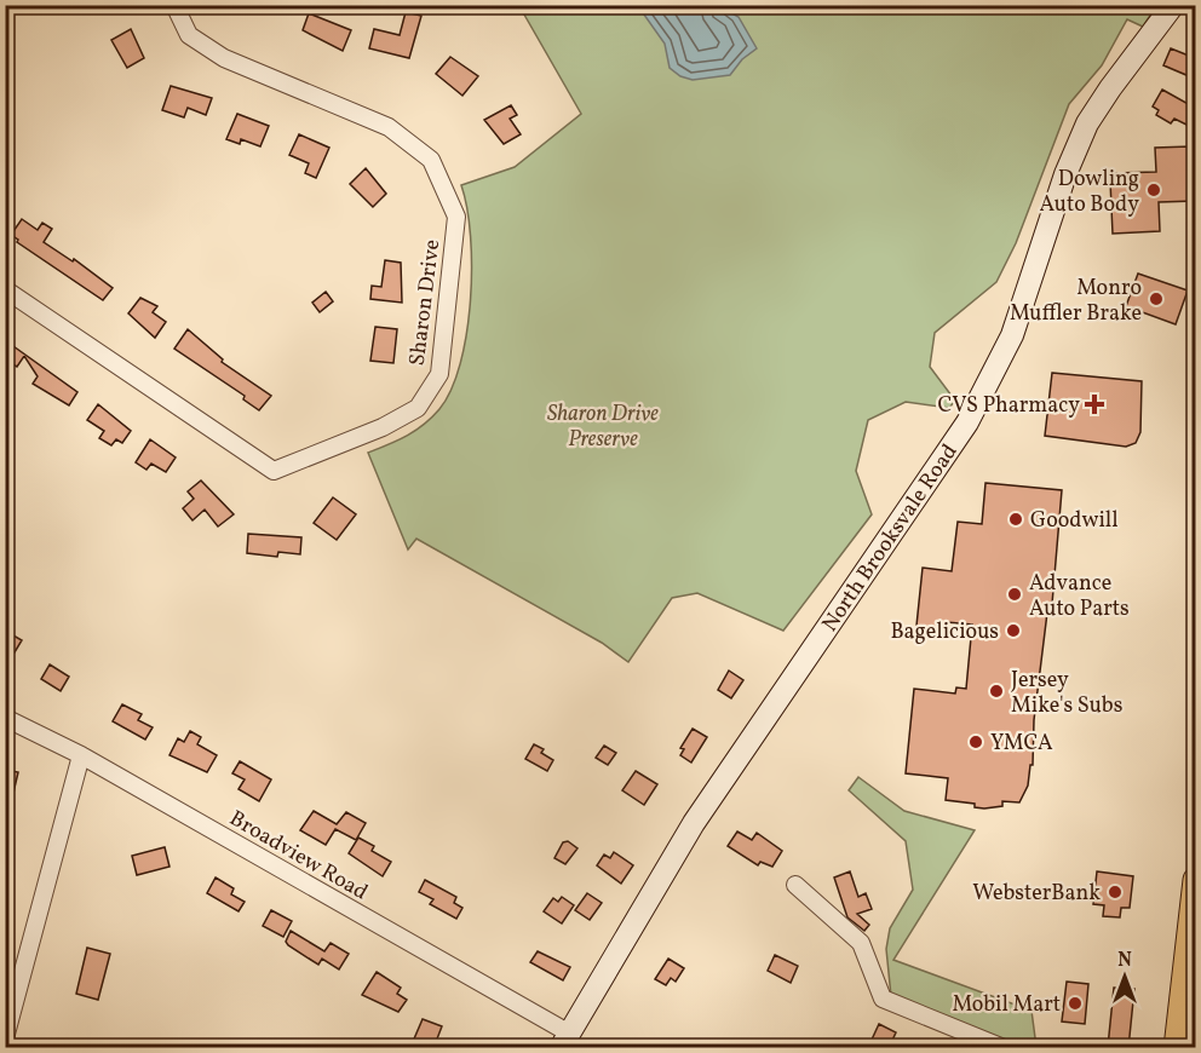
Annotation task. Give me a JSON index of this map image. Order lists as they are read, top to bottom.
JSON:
{
  "streets": {
    "main road": ["North Brooksvale Road"],
    "street": ["Sharon Drive", "Broadview Road"]
  },
  "crossings": [
    ["North Brooksvale Road", "Broadview Road"]
  ],
  "parks": ["Sharon Drive Preserve"],
  "places": {
    "other": [
      "Dowling Auto Body",
      "Monro Muffler Brake",
      "Goodwill",
      "Advance Auto Parts",
      "Bagelicious",
      "Jersey Mike's Subs",
      "YMCA",
      "WebsterBank",
      "Mobil Mart"
    ],
    "health": ["CVS Pharmacy"]
  },
  "north": "top"
}
